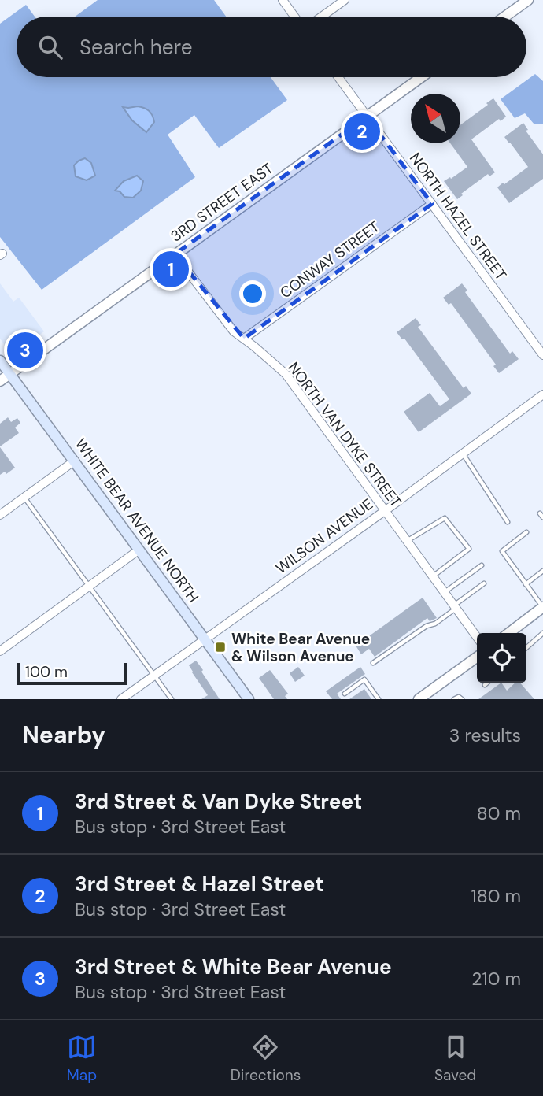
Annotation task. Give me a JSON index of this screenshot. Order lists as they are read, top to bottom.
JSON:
{
  "streets": {
    "main road": ["WHITE BEAR AVENUE NORTH"],
    "street": [
      "3RD STREET EAST",
      "NORTH HAZEL STREET",
      "CONWAY STREET",
      "NORTH VAN DYKE STREET",
      "WILSON AVENUE"
    ]
  },
  "crossings": [
    ["3RD STREET EAST", "NORTH HAZEL STREET"],
    ["3RD STREET EAST", "NORTH VAN DYKE STREET"],
    ["3RD STREET EAST", "WHITE BEAR AVENUE NORTH"],
    ["NORTH HAZEL STREET", "CONWAY STREET"],
    ["CONWAY STREET", "NORTH VAN DYKE STREET"],
    ["NORTH VAN DYKE STREET", "WILSON AVENUE"],
    ["WHITE BEAR AVENUE NORTH", "WILSON AVENUE"]
  ],
  "places": {
    "transit": ["White Bear Avenue & Wilson Avenue"]
  },
  "scale_bar": "100 m",
  "north": "top left",
  "page": {
    "search": "Search here",
    "pins": ["2", "1", "3"],
    "scale": "100 m",
    "heading": ["Nearby", "3 results"],
    "list": [
      {
        "mark": "1",
        "name": "3rd Street & Van Dyke Street",
        "note": "Bus stop · 3rd Street East",
        "value": "80 m"
      },
      {
        "mark": "2",
        "name": "3rd Street & Hazel Street",
        "note": "Bus stop · 3rd Street East",
        "value": "180 m"
      },
      {
        "mark": "3",
        "name": "3rd Street & White Bear Avenue",
        "note": "Bus stop · 3rd Street East",
        "value": "210 m"
      }
    ],
    "nav": ["Map", "Directions", "Saved"]
  }
}
